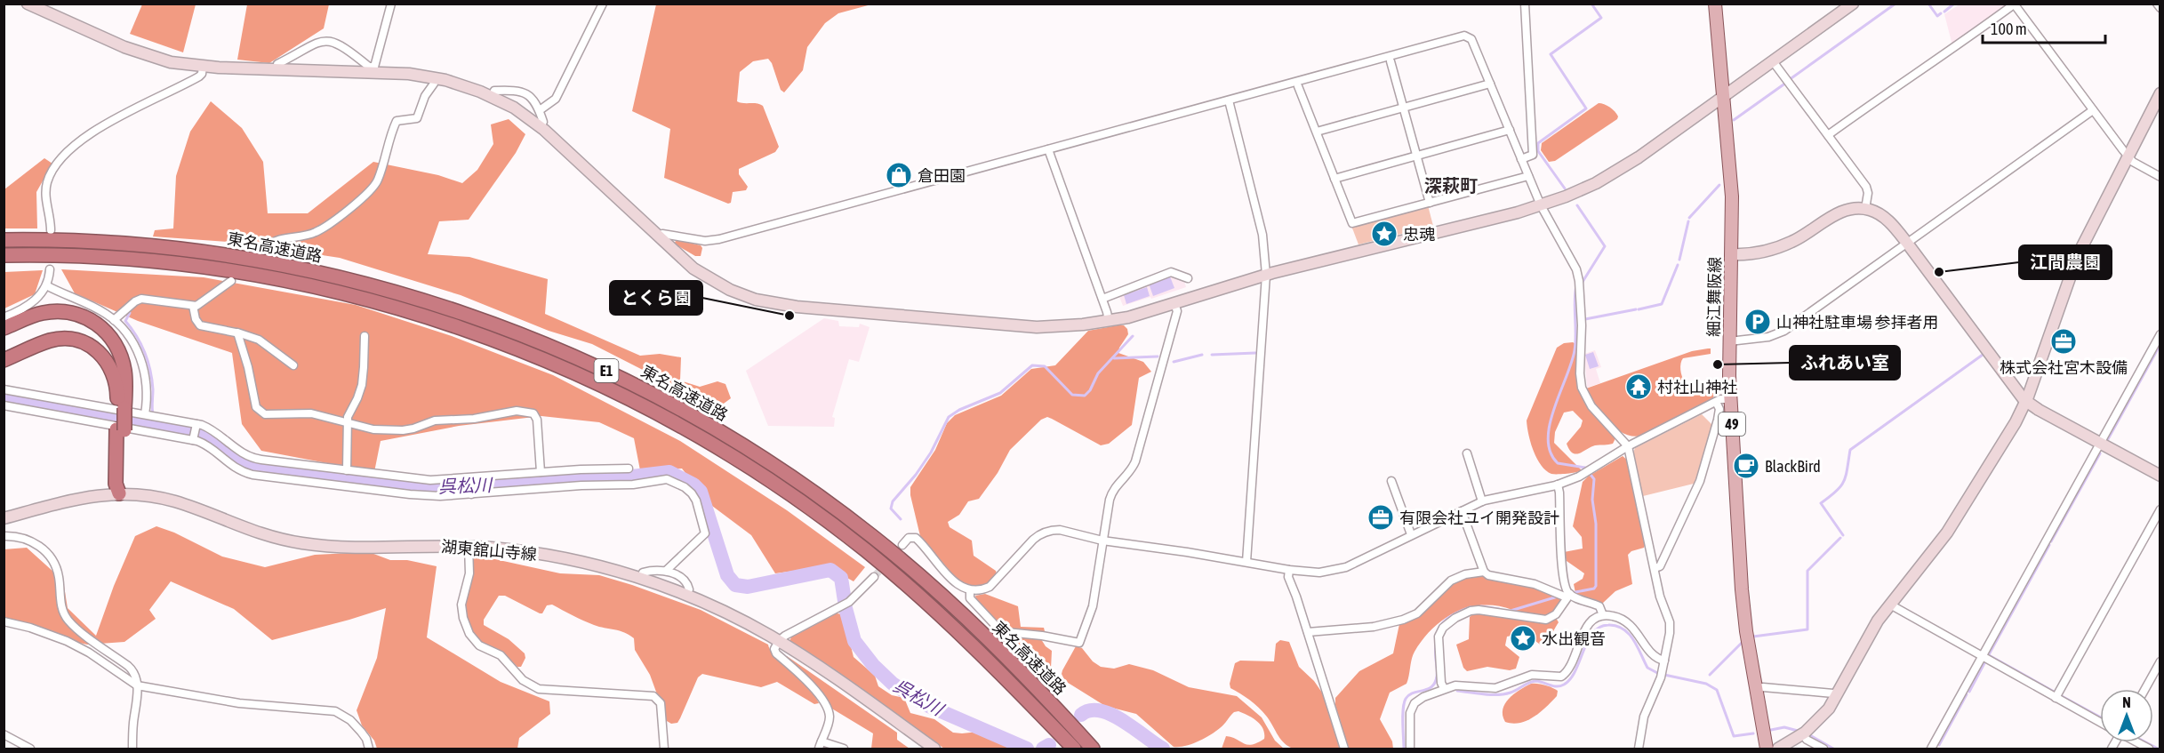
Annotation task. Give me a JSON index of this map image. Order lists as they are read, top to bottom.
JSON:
{
  "streets": {
    "highway": ["東名高速道路", "E1"],
    "main road": ["細江舞阪線", "49"],
    "street": ["湖東舘山寺線"]
  },
  "districts": ["深萩町"],
  "water": ["呉松川"],
  "places": {
    "shop": ["倉田園"],
    "place": ["忠魂", "水出観音"],
    "other": ["江間農園", "とくら園", "ふれあい室"],
    "parking": ["山神社駐車場 参拝者用"],
    "office": ["株式会社宮木設備", "有限会社ユイ開発設計"],
    "temple": ["村社山神社"],
    "cafe": ["BlackBird"]
  },
  "scale_bar": "100 m",
  "north": "top"
}
